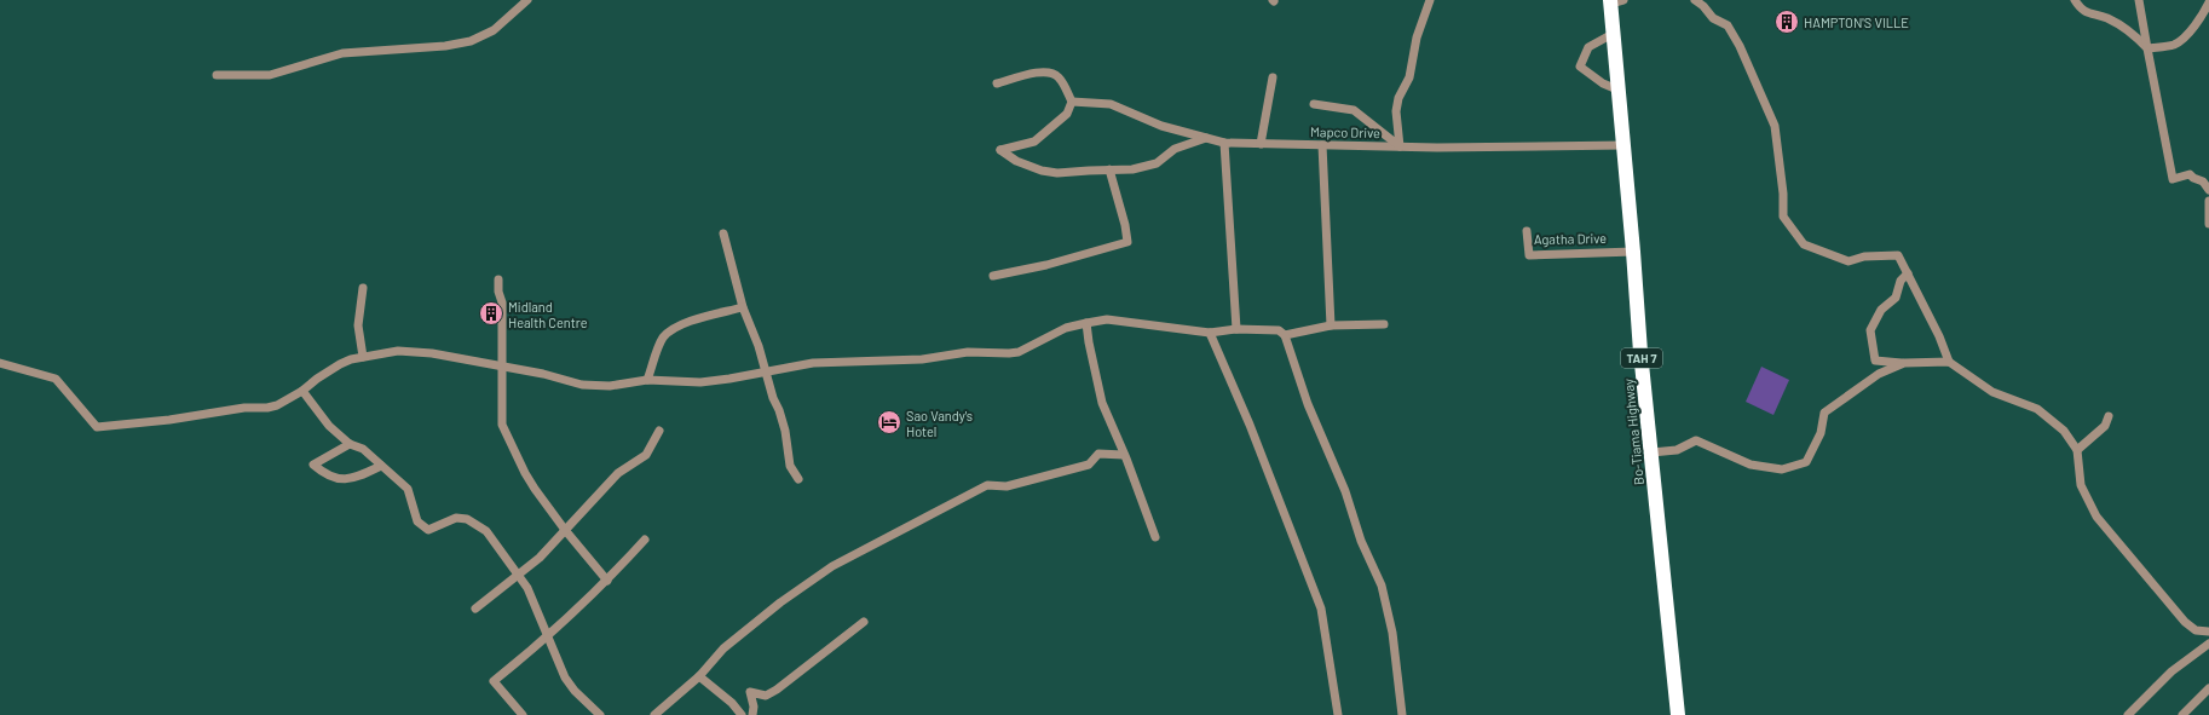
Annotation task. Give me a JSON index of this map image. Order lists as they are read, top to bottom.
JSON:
{
  "streets": {
    "highway": ["TAH 7", "Bo-Tiama Highway"],
    "street": ["Mapco Drive", "Agatha Drive"]
  },
  "crossings": [
    ["Mapco Drive", "Bo-Tiama Highway"],
    ["Agatha Drive", "Bo-Tiama Highway"]
  ],
  "places": {
    "building": ["HAMPTON'S VILLE", "Midland Health Centre"],
    "hotel": ["Sao Vandy's Hotel"]
  }
}
